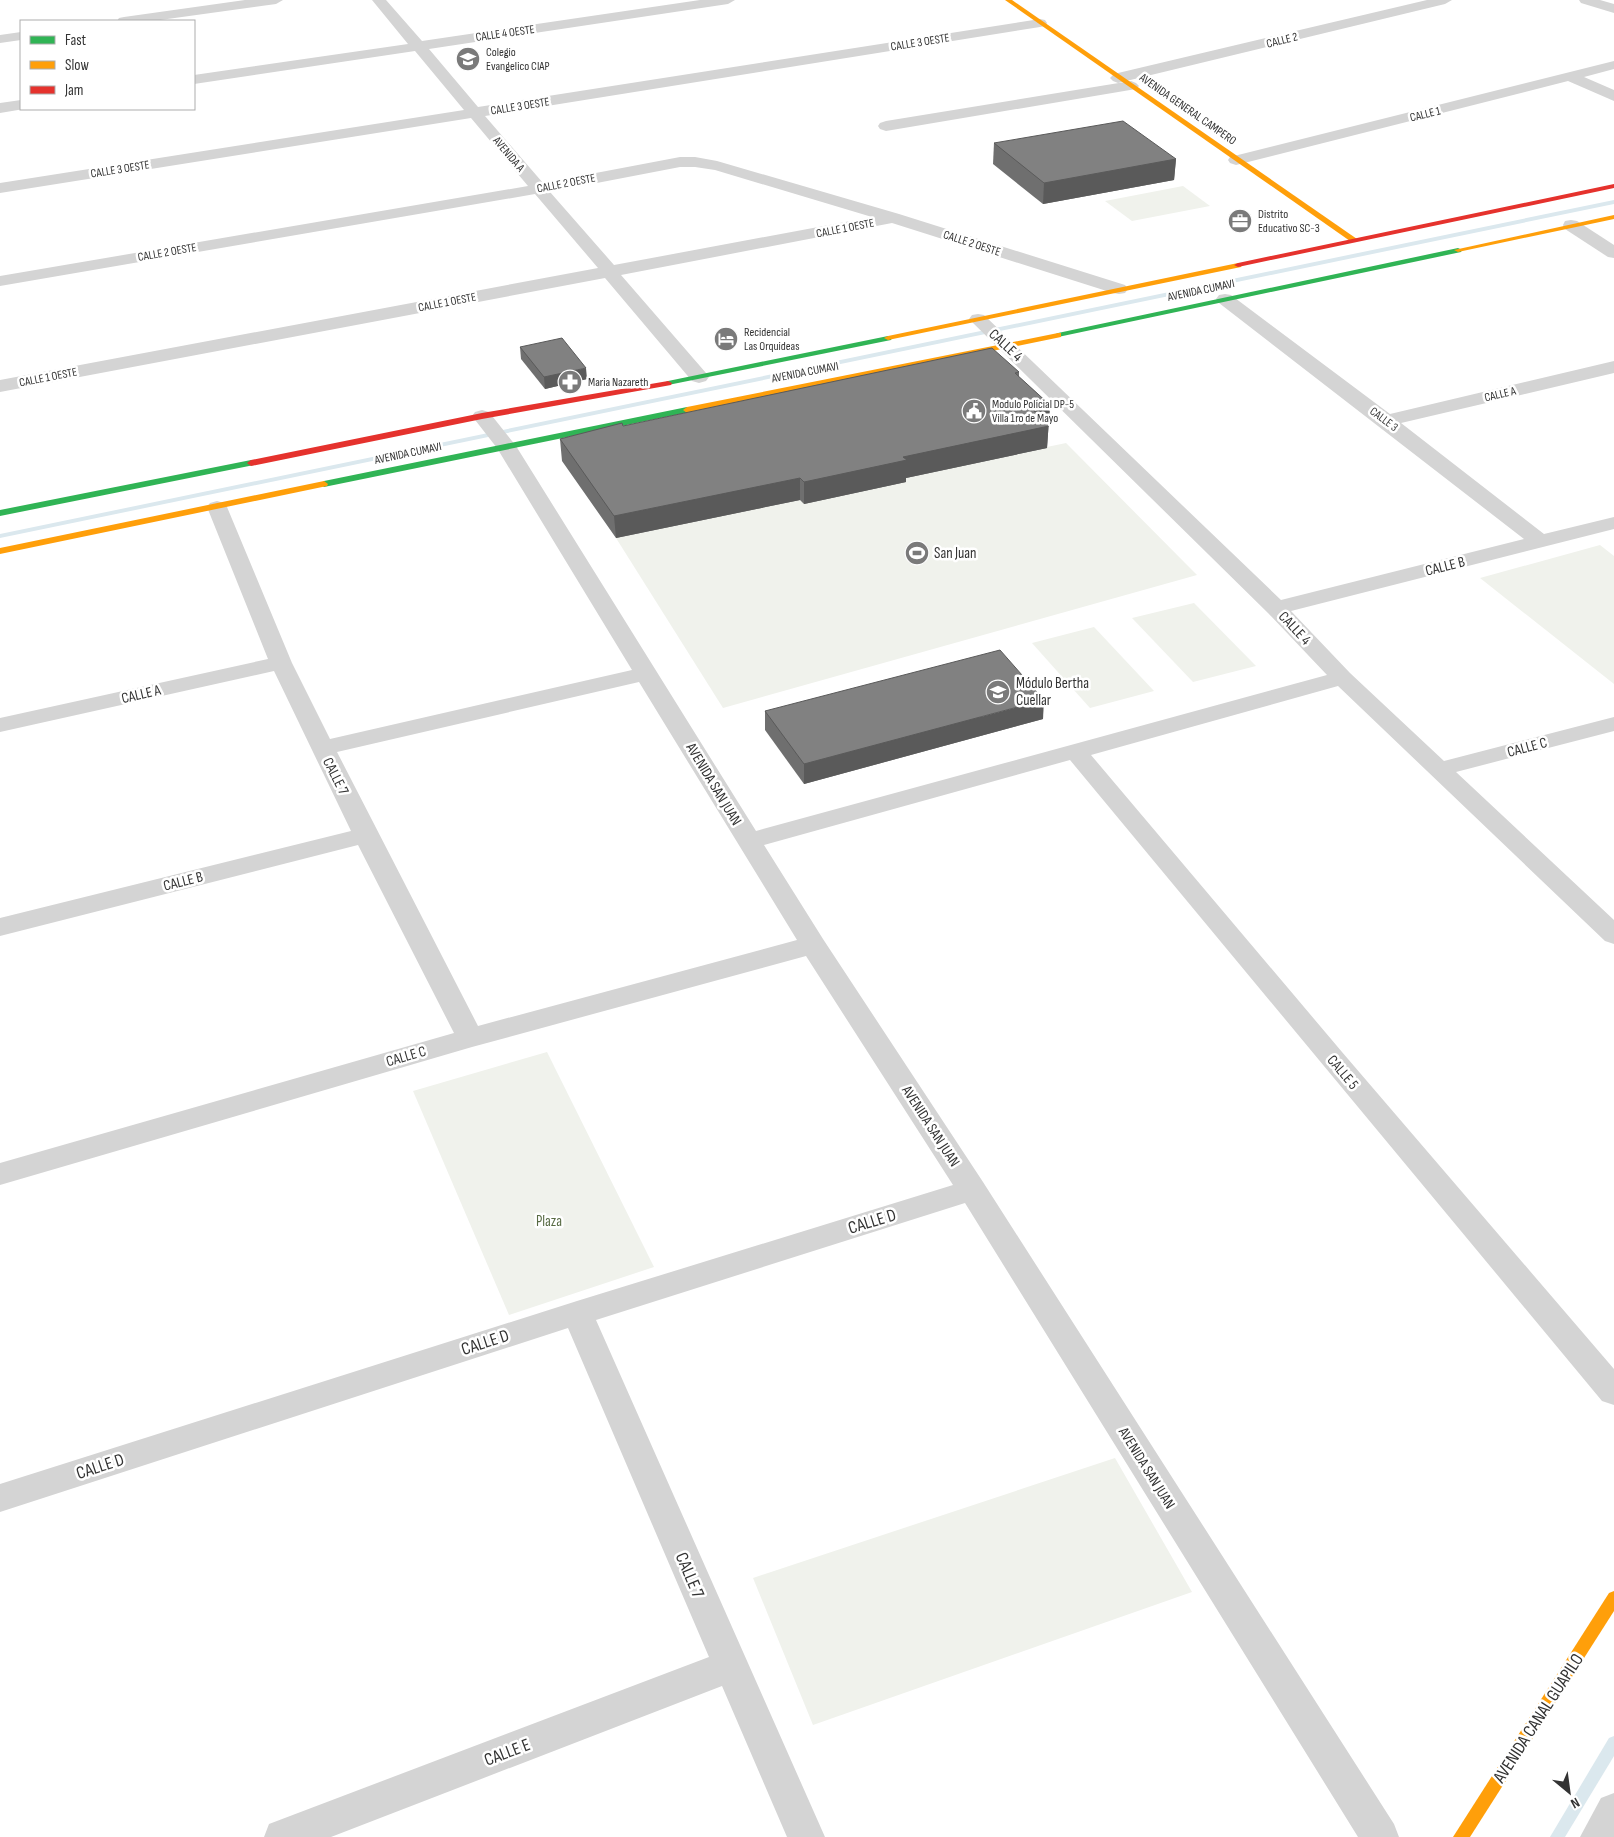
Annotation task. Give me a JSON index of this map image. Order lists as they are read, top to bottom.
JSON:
{
  "streets": {
    "main road": ["AVENIDA GENERAL CAMPERO", "AVENIDA CUMAVI", "AVENIDA CANAL GUAPILO"],
    "street": [
      "CALLE 4 OESTE",
      "CALLE 2",
      "CALLE 3 OESTE",
      "CALLE 1",
      "AVENIDA A",
      "CALLE 2 OESTE",
      "CALLE 1 OESTE",
      "CALLE 4",
      "CALLE A",
      "CALLE 3",
      "CALLE B",
      "CALLE C",
      "CALLE 7",
      "AVENIDA SAN JUAN",
      "CALLE 5",
      "CALLE D",
      "CALLE E"
    ]
  },
  "crossings": [
    ["CALLE 4 OESTE", "AVENIDA A"],
    ["CALLE 2", "AVENIDA GENERAL CAMPERO"],
    ["CALLE 3 OESTE", "AVENIDA GENERAL CAMPERO"],
    ["CALLE 3 OESTE", "AVENIDA A"],
    ["AVENIDA GENERAL CAMPERO", "CALLE 1"],
    ["AVENIDA GENERAL CAMPERO", "AVENIDA CUMAVI"],
    ["AVENIDA A", "CALLE 2 OESTE"],
    ["AVENIDA A", "CALLE 1 OESTE"],
    ["AVENIDA A", "AVENIDA CUMAVI"],
    ["CALLE 2 OESTE", "CALLE 1 OESTE"],
    ["CALLE 2 OESTE", "AVENIDA CUMAVI"],
    ["AVENIDA CUMAVI", "CALLE 4"],
    ["AVENIDA CUMAVI", "CALLE 3"],
    ["AVENIDA CUMAVI", "CALLE 7"],
    ["AVENIDA CUMAVI", "AVENIDA SAN JUAN"],
    ["CALLE 4", "CALLE B"],
    ["CALLE 4", "CALLE C"],
    ["CALLE A", "CALLE 3"],
    ["CALLE A", "CALLE 7"],
    ["CALLE 3", "CALLE B"],
    ["CALLE B", "CALLE 7"],
    ["CALLE C", "CALLE 7"],
    ["CALLE C", "AVENIDA SAN JUAN"],
    ["CALLE 7", "CALLE D"],
    ["CALLE 7", "CALLE E"],
    ["AVENIDA SAN JUAN", "CALLE D"]
  ],
  "parks": ["Plaza"],
  "places": {
    "school or university": ["Colegio Evangelico CIAP", "Módulo Bertha Cuellar"],
    "office": ["Distrito Educativo SC-3"],
    "hotel": ["Recidencial Las Orquideas"],
    "pharmacy": ["Maria Nazareth"],
    "public building": ["Modulo Policial DP-5 Villa 1ro de Mayo"],
    "sports": ["San Juan"]
  },
  "legend": ["Fast", "Slow", "Jam"],
  "north": "bottom right"
}
